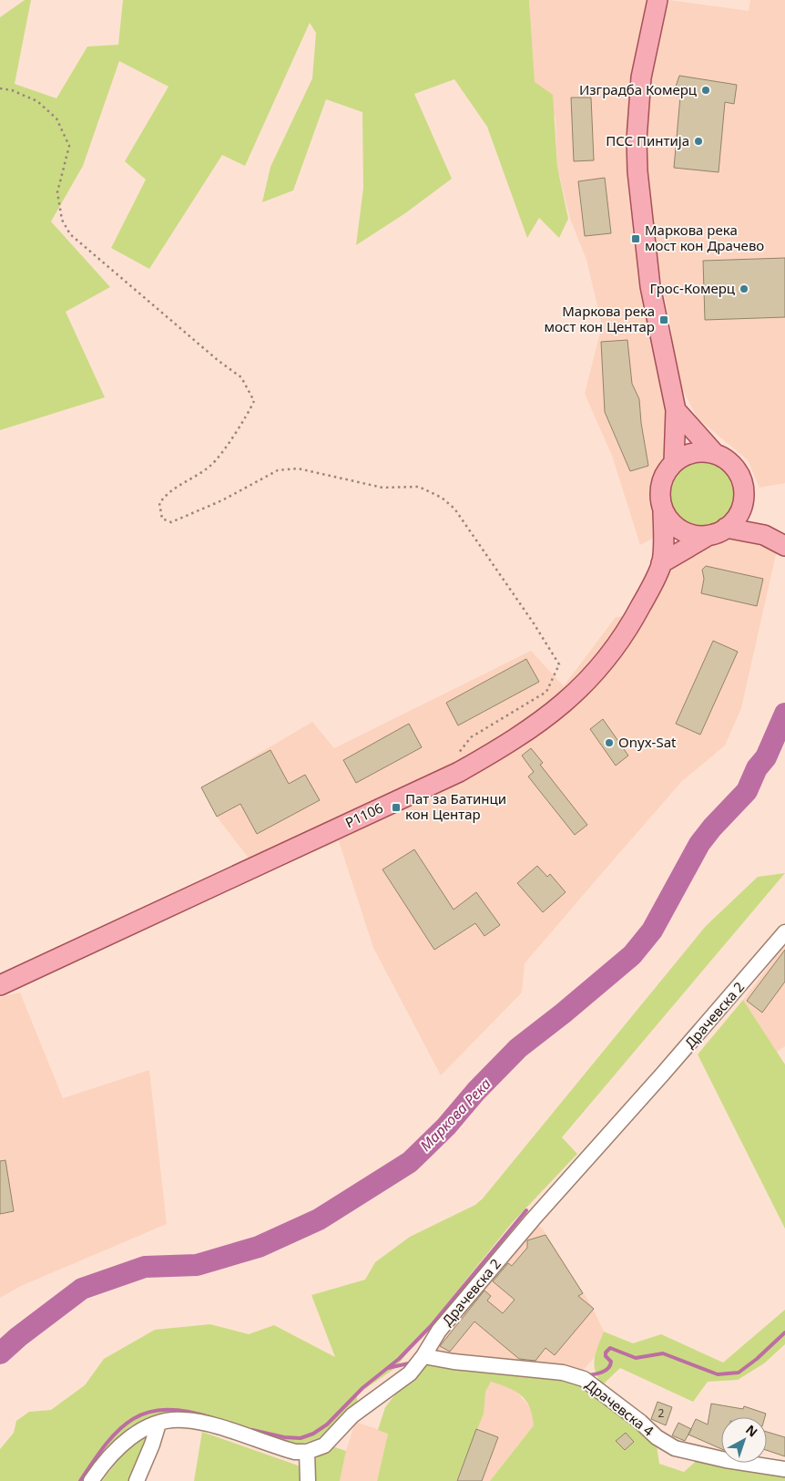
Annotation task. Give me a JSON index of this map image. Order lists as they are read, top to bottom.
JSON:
{
  "streets": {
    "main road": ["P1106"],
    "street": ["Драчевска 2", "Драчевска 4"]
  },
  "crossings": [
    ["Драчевска 2", "Драчевска 4"]
  ],
  "water": ["Маркова Река"],
  "places": {
    "other": [
      "Изградба Комерц",
      "ПСС Пинтија",
      "Грос-Комерц",
      "Onyx-Sat"
    ],
    "transit": ["Маркова река мост кон Драчево", "Маркова река мост кон Центар", "Пат за Батинци кон Центар"]
  },
  "house_numbers": ["2"],
  "north": "top right"
}
